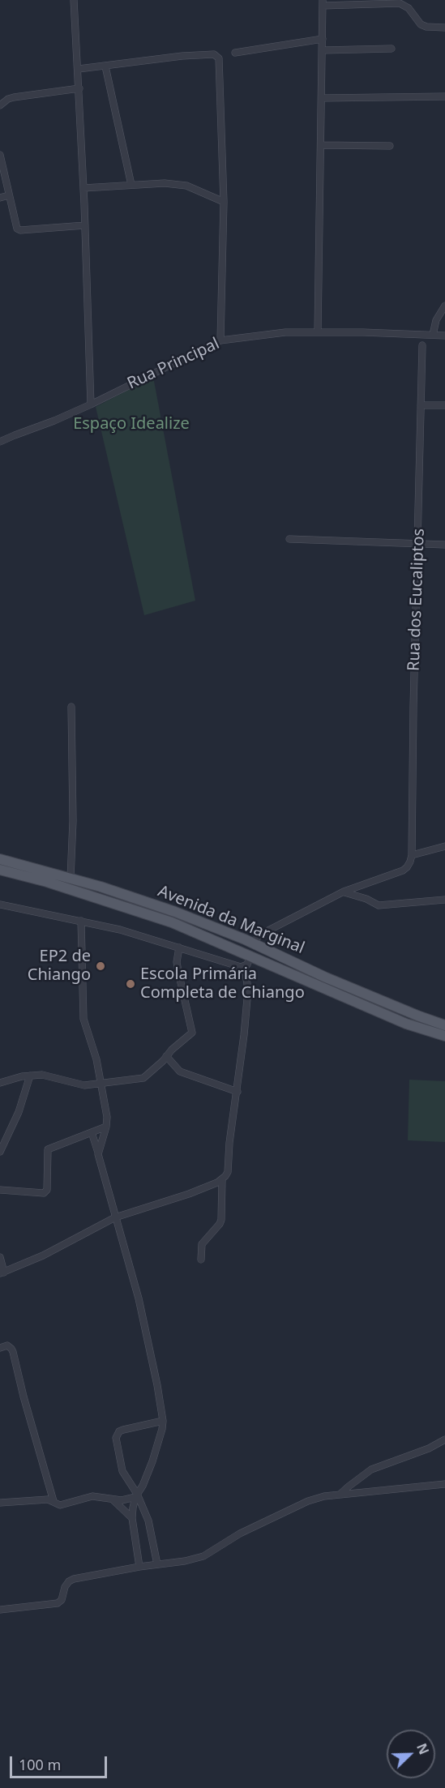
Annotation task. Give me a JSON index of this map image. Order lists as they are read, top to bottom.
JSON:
{
  "streets": {
    "main road": ["Avenida da Marginal"],
    "street": ["Rua Principal", "Rua dos Eucaliptos"]
  },
  "parks": ["Espaço Idealize"],
  "places": ["EP2 de Chiango", "Escola Primária Completa de Chiango"],
  "scale_bar": "100 m",
  "north": "top right"
}
